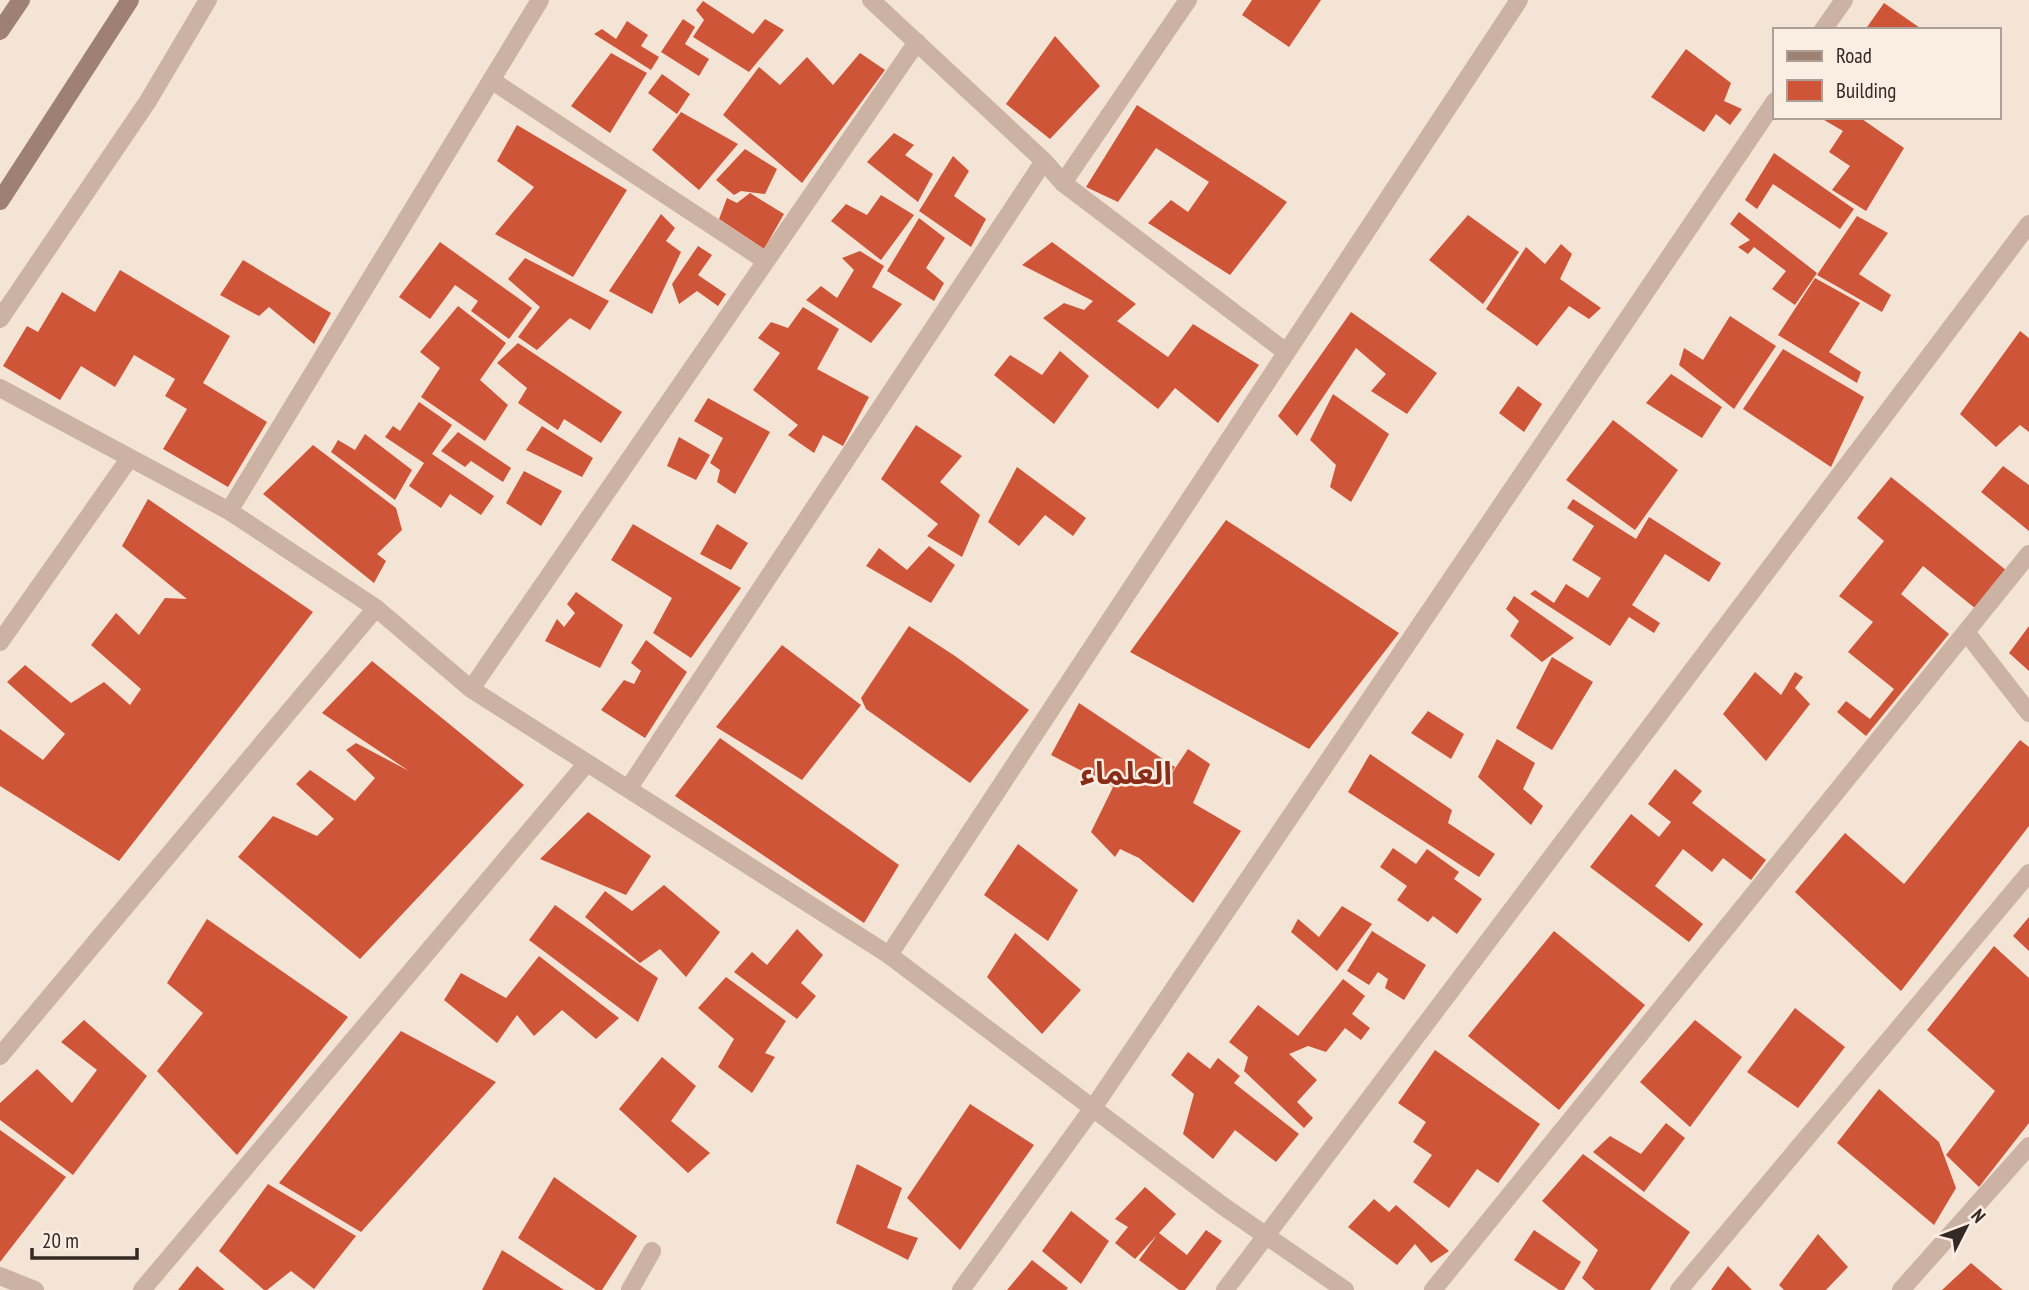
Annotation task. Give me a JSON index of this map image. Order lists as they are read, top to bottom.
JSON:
{
  "districts": ["العلماء"],
  "legend": ["Road", "Building"],
  "scale_bar": "20 m",
  "north": "top right"
}
